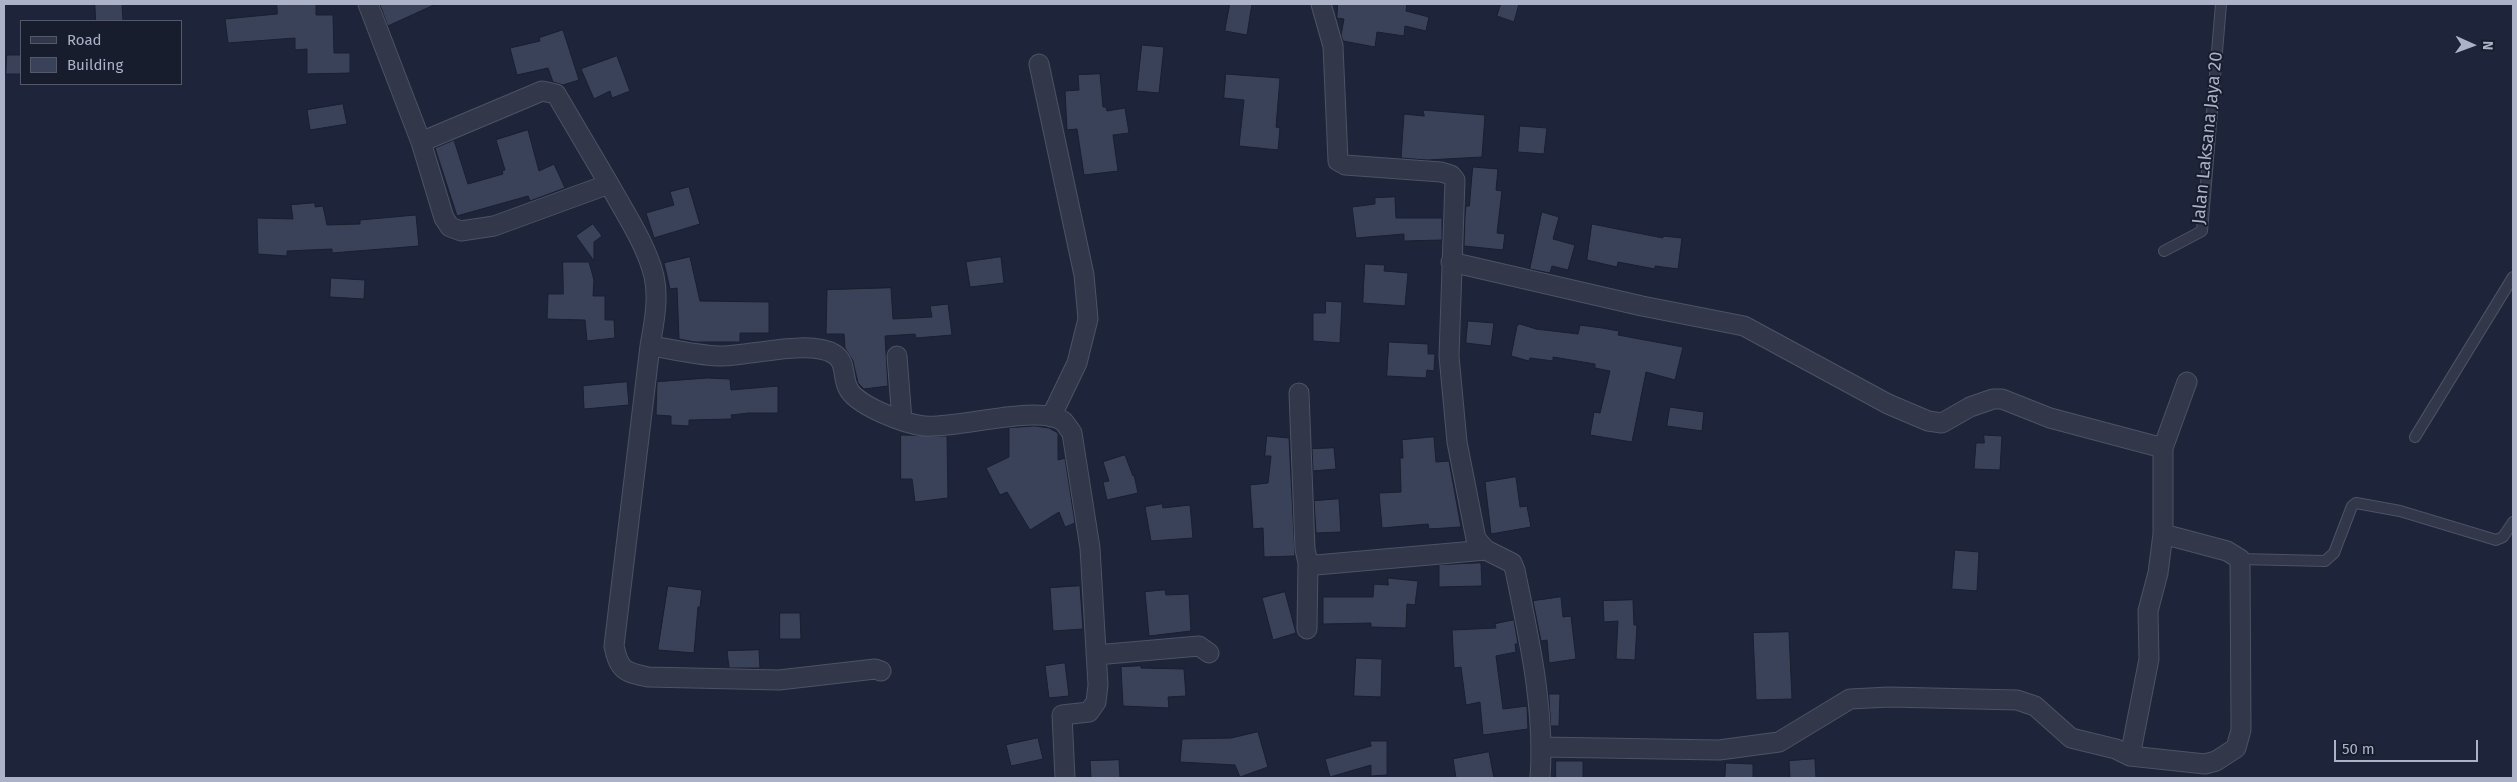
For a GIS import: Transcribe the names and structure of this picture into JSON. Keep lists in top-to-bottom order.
{
  "streets": {
    "lane": ["Jalan Laksana Jaya 20"]
  },
  "legend": ["Road", "Building"],
  "scale_bar": "50 m",
  "north": "right"
}
